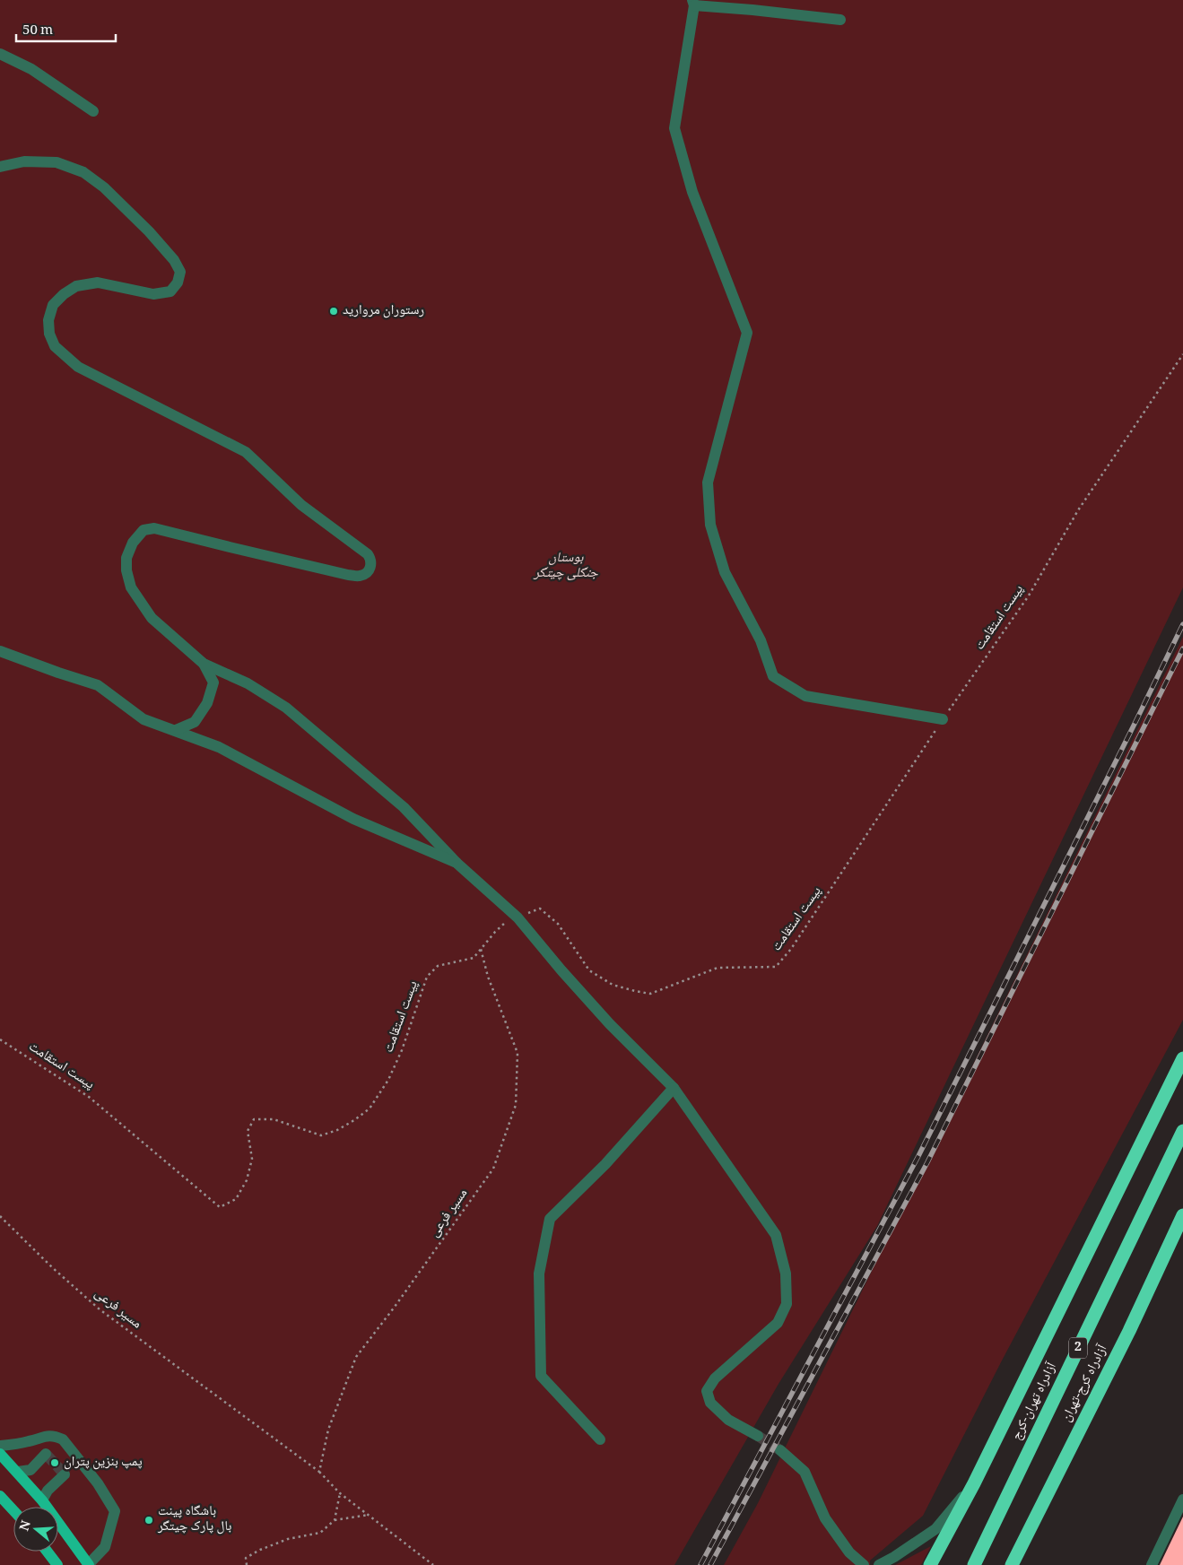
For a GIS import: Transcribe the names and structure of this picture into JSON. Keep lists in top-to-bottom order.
{
  "streets": {
    "highway": ["2", "آزادراه کرج-تهران", "آزادراه تهران-کرج"],
    "path": ["پیست استقامت", "مسیر فرعی"]
  },
  "crossings": [
    ["پیست استقامت", "مسیر فرعی"]
  ],
  "parks": ["بوستان جنگلی چیتگر"],
  "places": ["رستوران مروارید", "پمپ بنزین پتران", "باشگاه پینت بال پارک چیتگر"],
  "scale_bar": "50 m",
  "north": "left"
}
